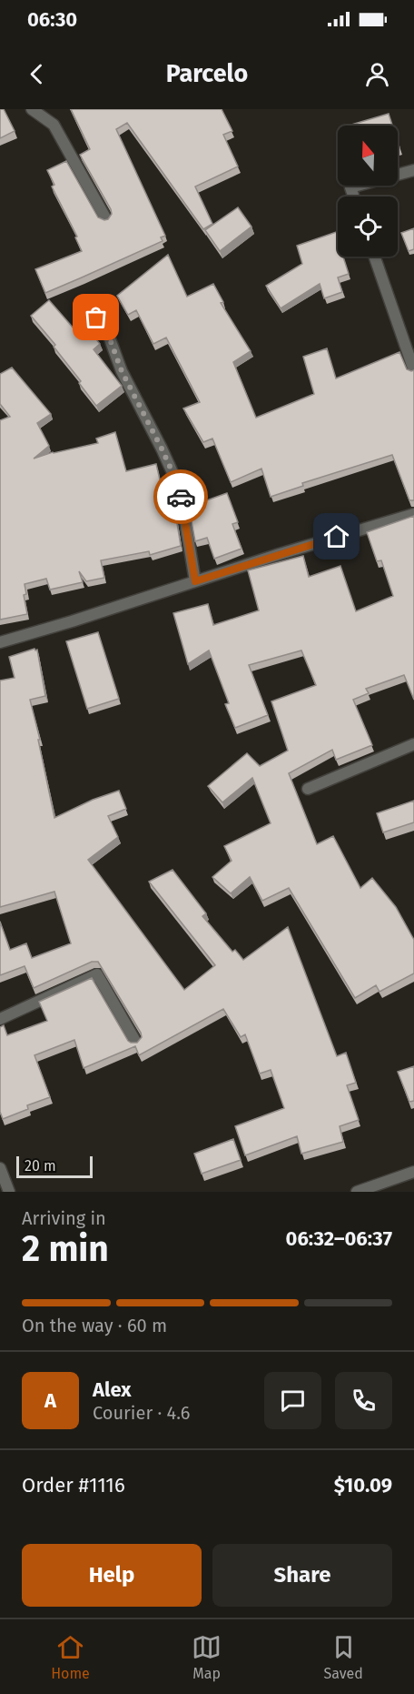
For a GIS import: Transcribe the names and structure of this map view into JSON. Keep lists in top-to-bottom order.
{
  "scale_bar": "20 m",
  "north": "top",
  "page": {
    "status": "06:30",
    "header": "Parcelo",
    "scale": "20 m",
    "heading": ["2 min", "Arriving in", "06:32–06:37"],
    "panel": [
      "Alex",
      "Courier · 4.6",
      "Order #1116",
      "$10.09"
    ],
    "bar": "On the way · 60 m",
    "round": "A",
    "buttons": ["Help", "Share"],
    "tabs": ["Home", "Map", "Saved"]
  }
}
